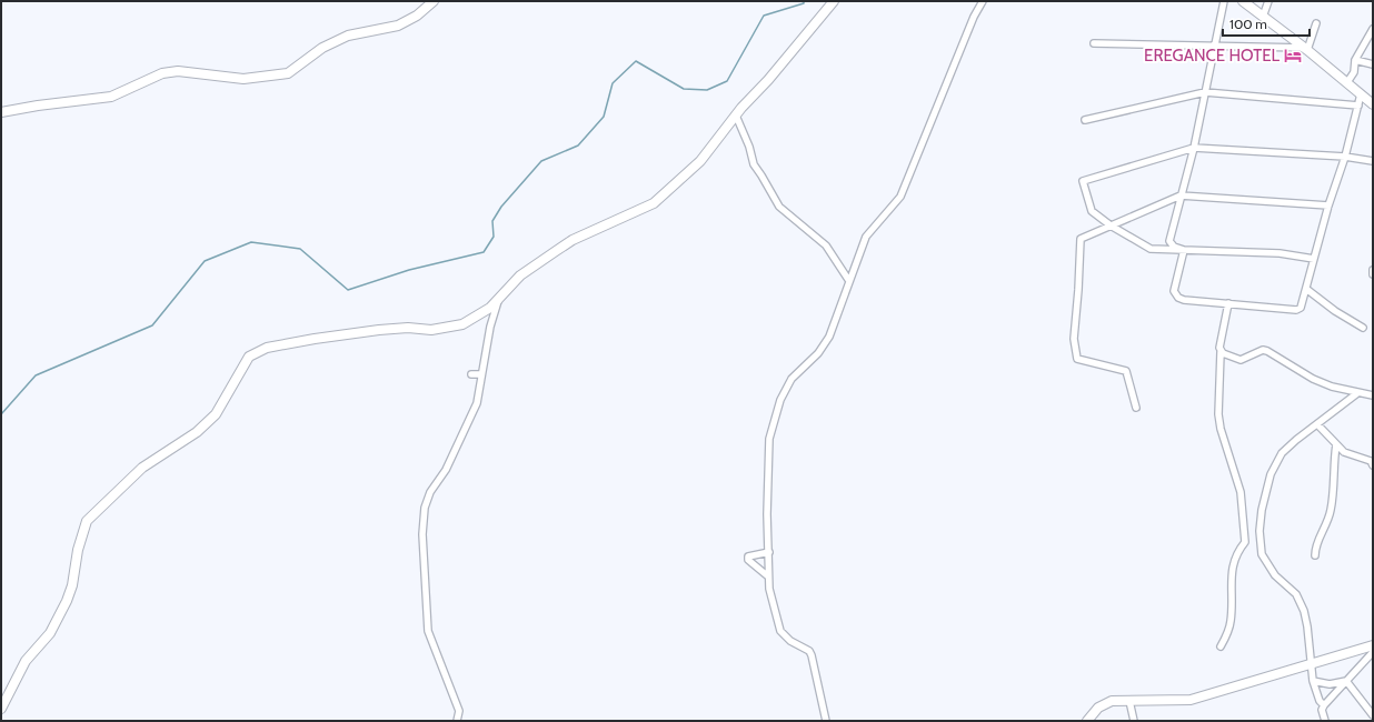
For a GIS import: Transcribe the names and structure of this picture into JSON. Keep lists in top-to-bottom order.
{
  "places": {
    "hotel": ["EREGANCE HOTEL"]
  },
  "scale_bar": "100 m"
}
